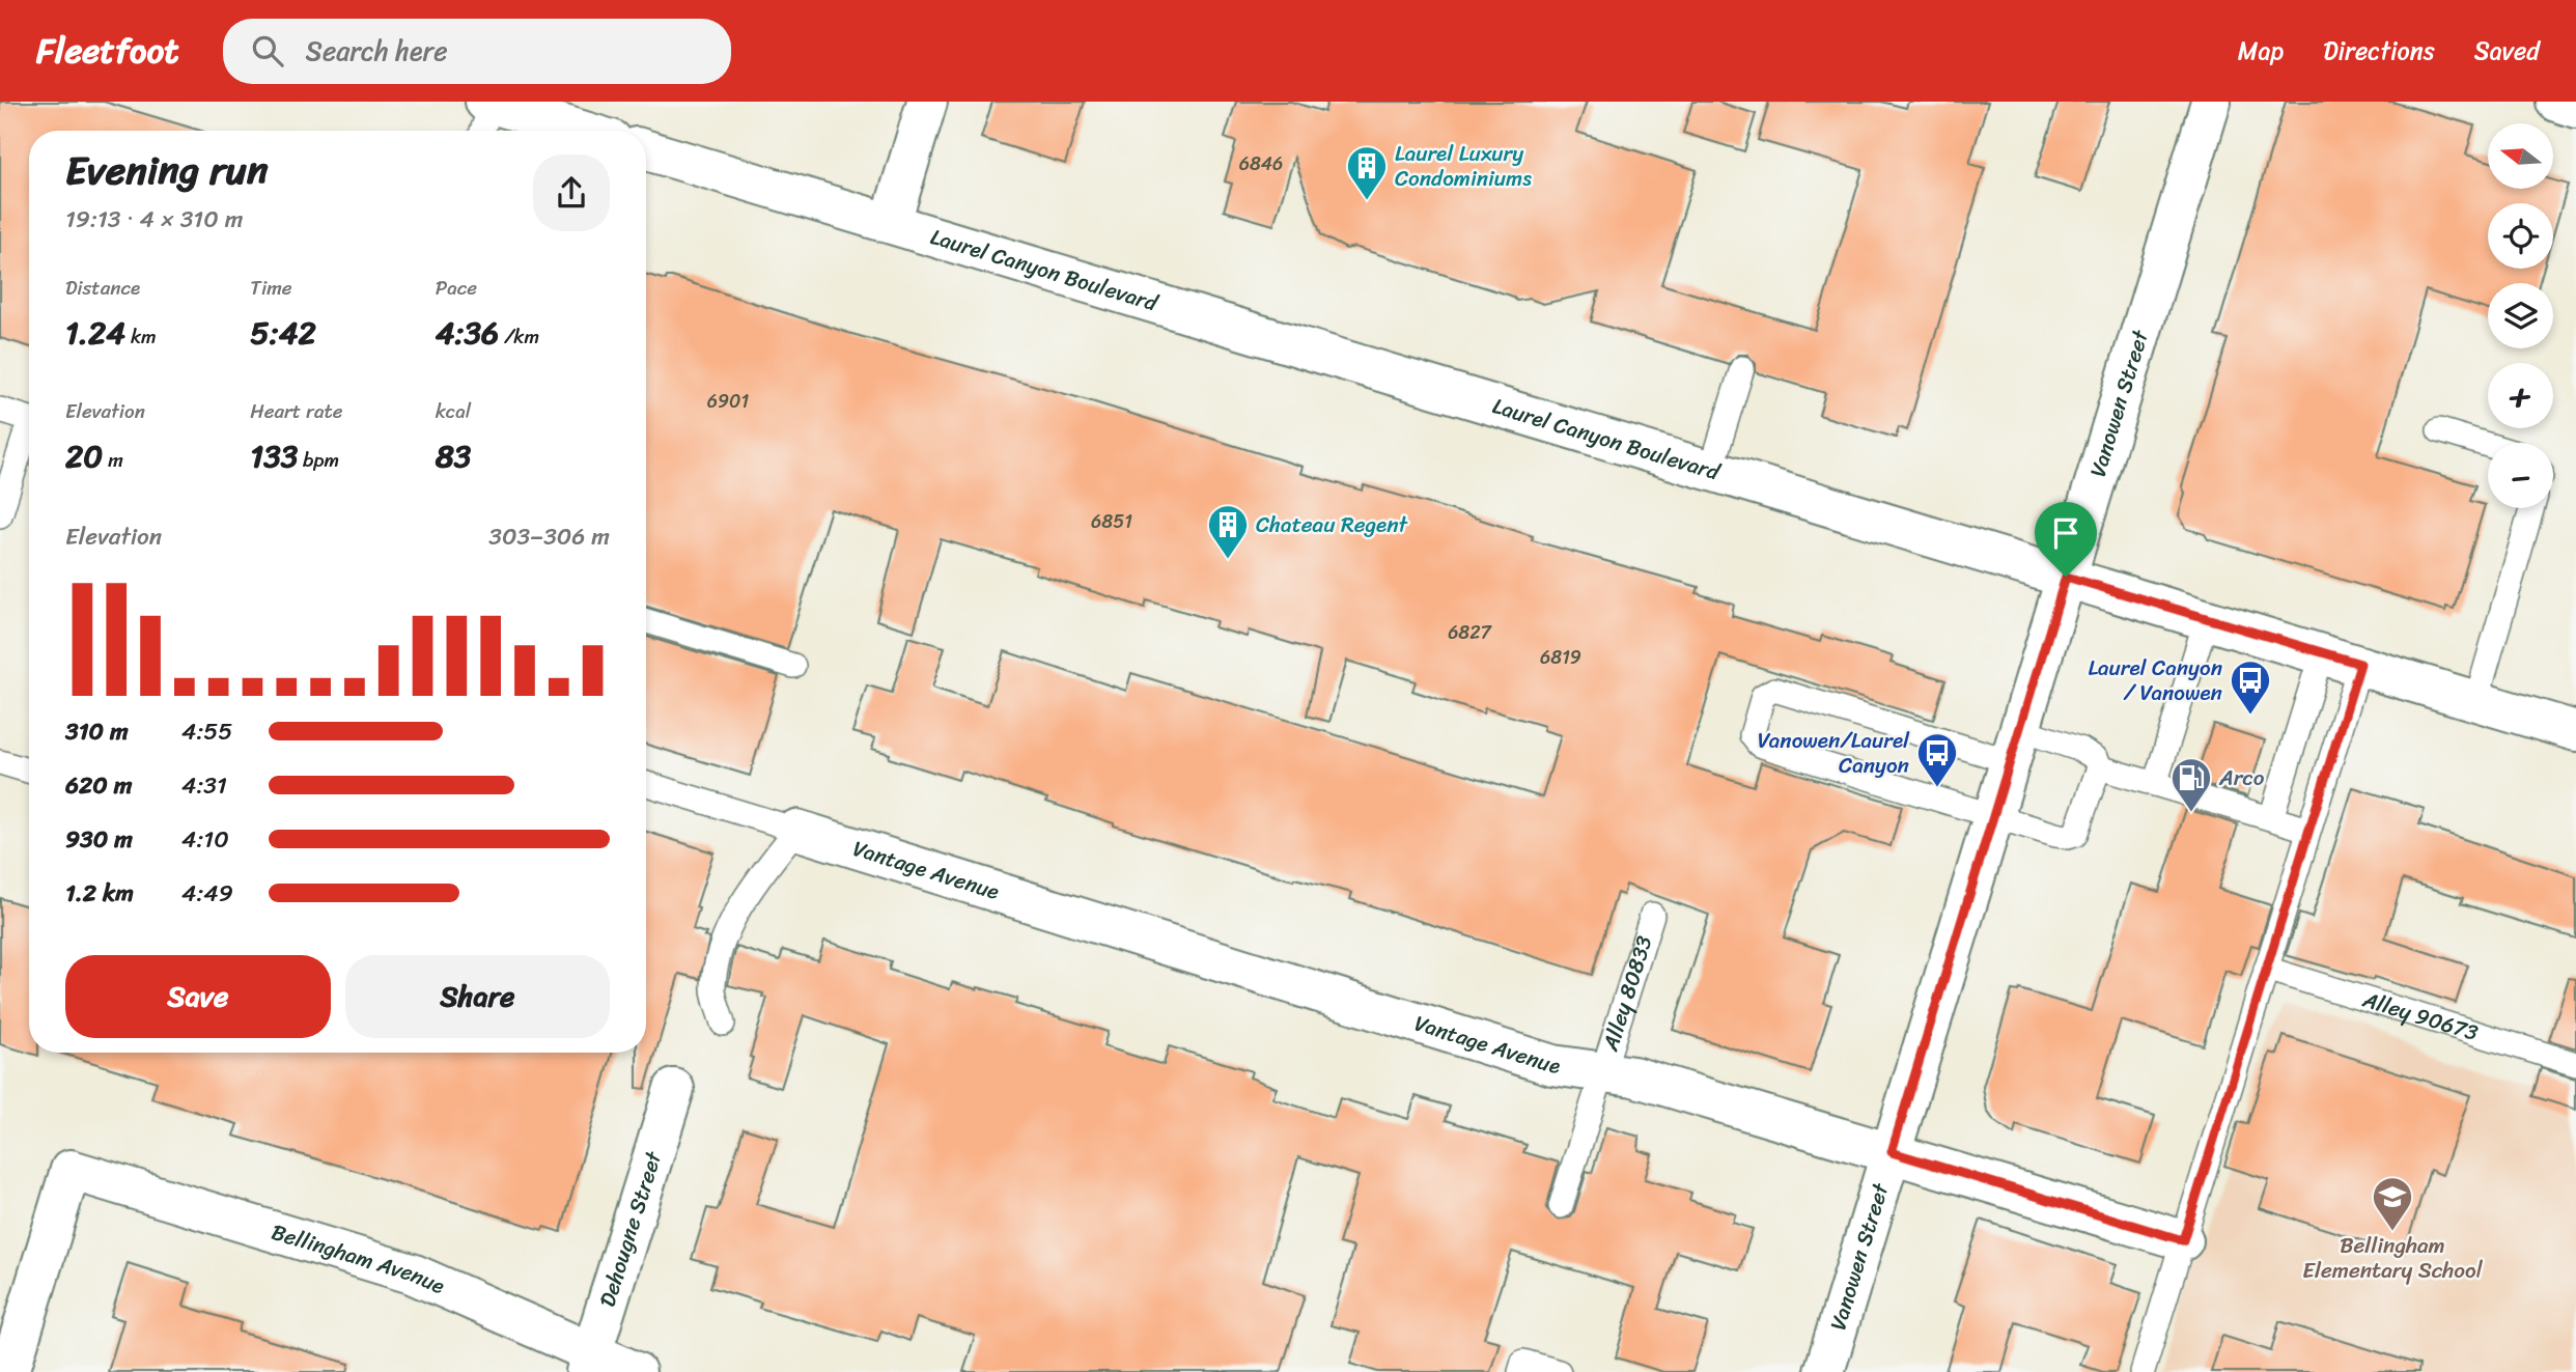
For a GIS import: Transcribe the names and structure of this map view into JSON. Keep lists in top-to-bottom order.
{
  "streets": {
    "main road": [
      "Laurel Canyon Boulevard",
      "Vanowen Street",
      "Vantage Avenue",
      "Dehougne Street",
      "Bellingham Avenue"
    ],
    "lane": ["Alley 80833", "Alley 90673"]
  },
  "crossings": [
    ["Laurel Canyon Boulevard", "Vanowen Street"],
    ["Vanowen Street", "Vantage Avenue"],
    ["Vantage Avenue", "Alley 80833"],
    ["Dehougne Street", "Bellingham Avenue"]
  ],
  "places": {
    "building": ["Laurel Luxury Condominiums", "Chateau Regent"],
    "bus stop": ["Laurel Canyon / Vanowen", "Vanowen/Laurel Canyon"],
    "fuel station": ["Arco"],
    "school or university": ["Bellingham Elementary School"]
  },
  "house_numbers": [
    "6846",
    "6901",
    "6851",
    "6827",
    "6819"
  ],
  "north": "left",
  "page": {
    "header": "Fleetfoot",
    "search": "Search here",
    "nav": ["Map", "Directions", "Saved"],
    "map_buttons": ["+", "−"],
    "heading": ["Evening run", "19:13 · 4 × 310 m"],
    "stats": [
      ["Distance", "1.24 km"],
      ["Time", "5:42"],
      ["Pace", "4:36 /km"],
      ["Elevation", "20 m"],
      ["Heart rate", "133 bpm"],
      ["kcal", "83"]
    ],
    "chart": ["Elevation", "303–306 m"],
    "list": [
      {
        "name": "310 m",
        "note": "4:55"
      },
      {
        "name": "620 m",
        "note": "4:31"
      },
      {
        "name": "930 m",
        "note": "4:10"
      },
      {
        "name": "1.2 km",
        "note": "4:49"
      }
    ],
    "buttons": ["Save", "Share"]
  }
}
